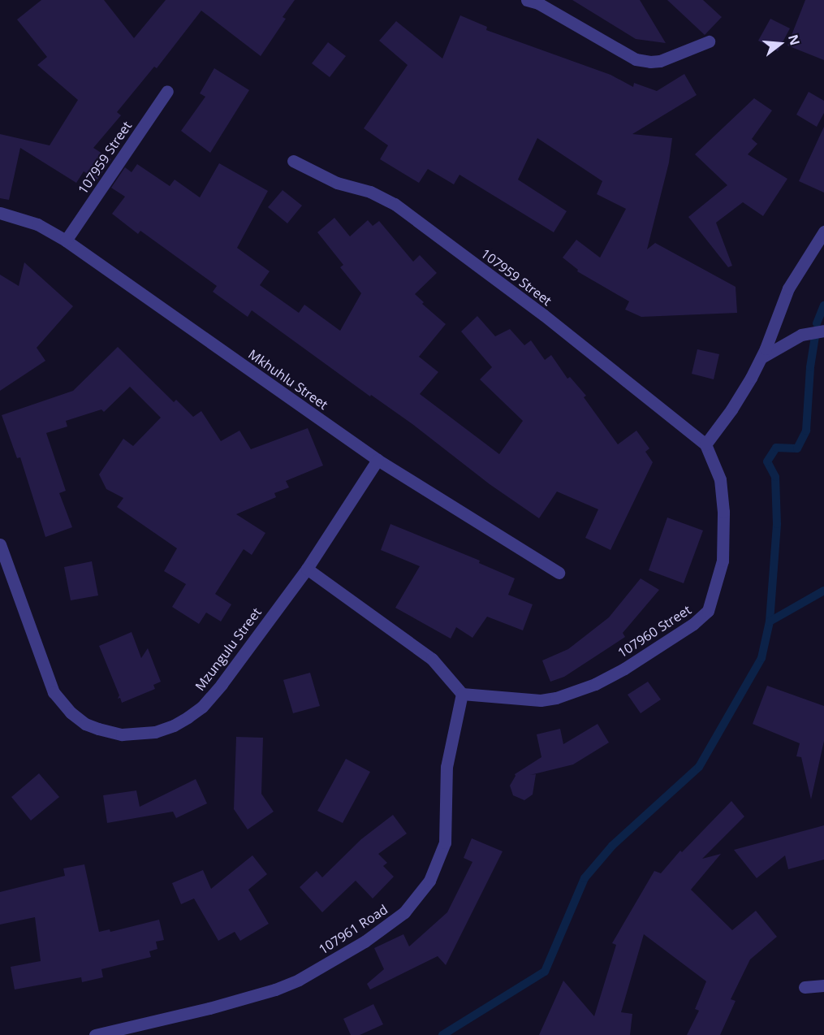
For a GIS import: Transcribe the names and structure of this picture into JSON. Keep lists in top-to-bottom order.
{
  "streets": {
    "street": [
      "107959 Street",
      "Mkhuhlu Street",
      "107960 Street",
      "Mzungulu Street",
      "107961 Road"
    ]
  },
  "crossings": [
    ["107959 Street", "Mkhuhlu Street"],
    ["107959 Street", "107960 Street"],
    ["Mkhuhlu Street", "Mzungulu Street"],
    ["107960 Street", "107961 Road"]
  ],
  "north": "right"
}
